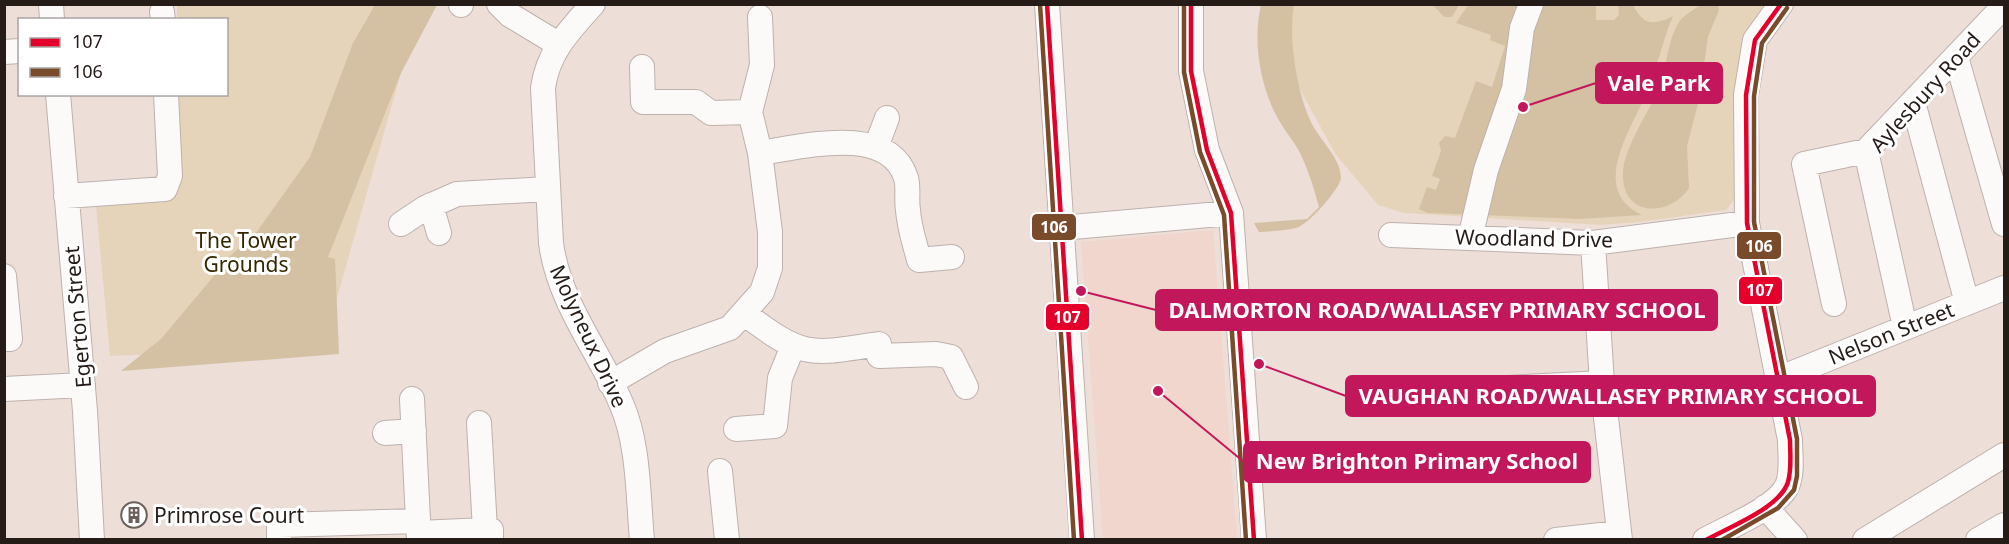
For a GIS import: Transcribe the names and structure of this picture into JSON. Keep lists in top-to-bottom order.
{
  "streets": {
    "street": [
      "Aylesbury Road",
      "Woodland Drive",
      "Egerton Street",
      "Nelson Street",
      "Molyneux Drive"
    ]
  },
  "crossings": [
    ["Aylesbury Road", "Nelson Street"]
  ],
  "parks": ["The Tower Grounds"],
  "places": {
    "other": [
      "Vale Park",
      "DALMORTON ROAD/WALLASEY PRIMARY SCHOOL",
      "VAUGHAN ROAD/WALLASEY PRIMARY SCHOOL",
      "New Brighton Primary School"
    ],
    "building": ["Primrose Court"]
  },
  "lines": ["transit line 107", "transit line 106"],
  "legend": ["107", "106"]
}
